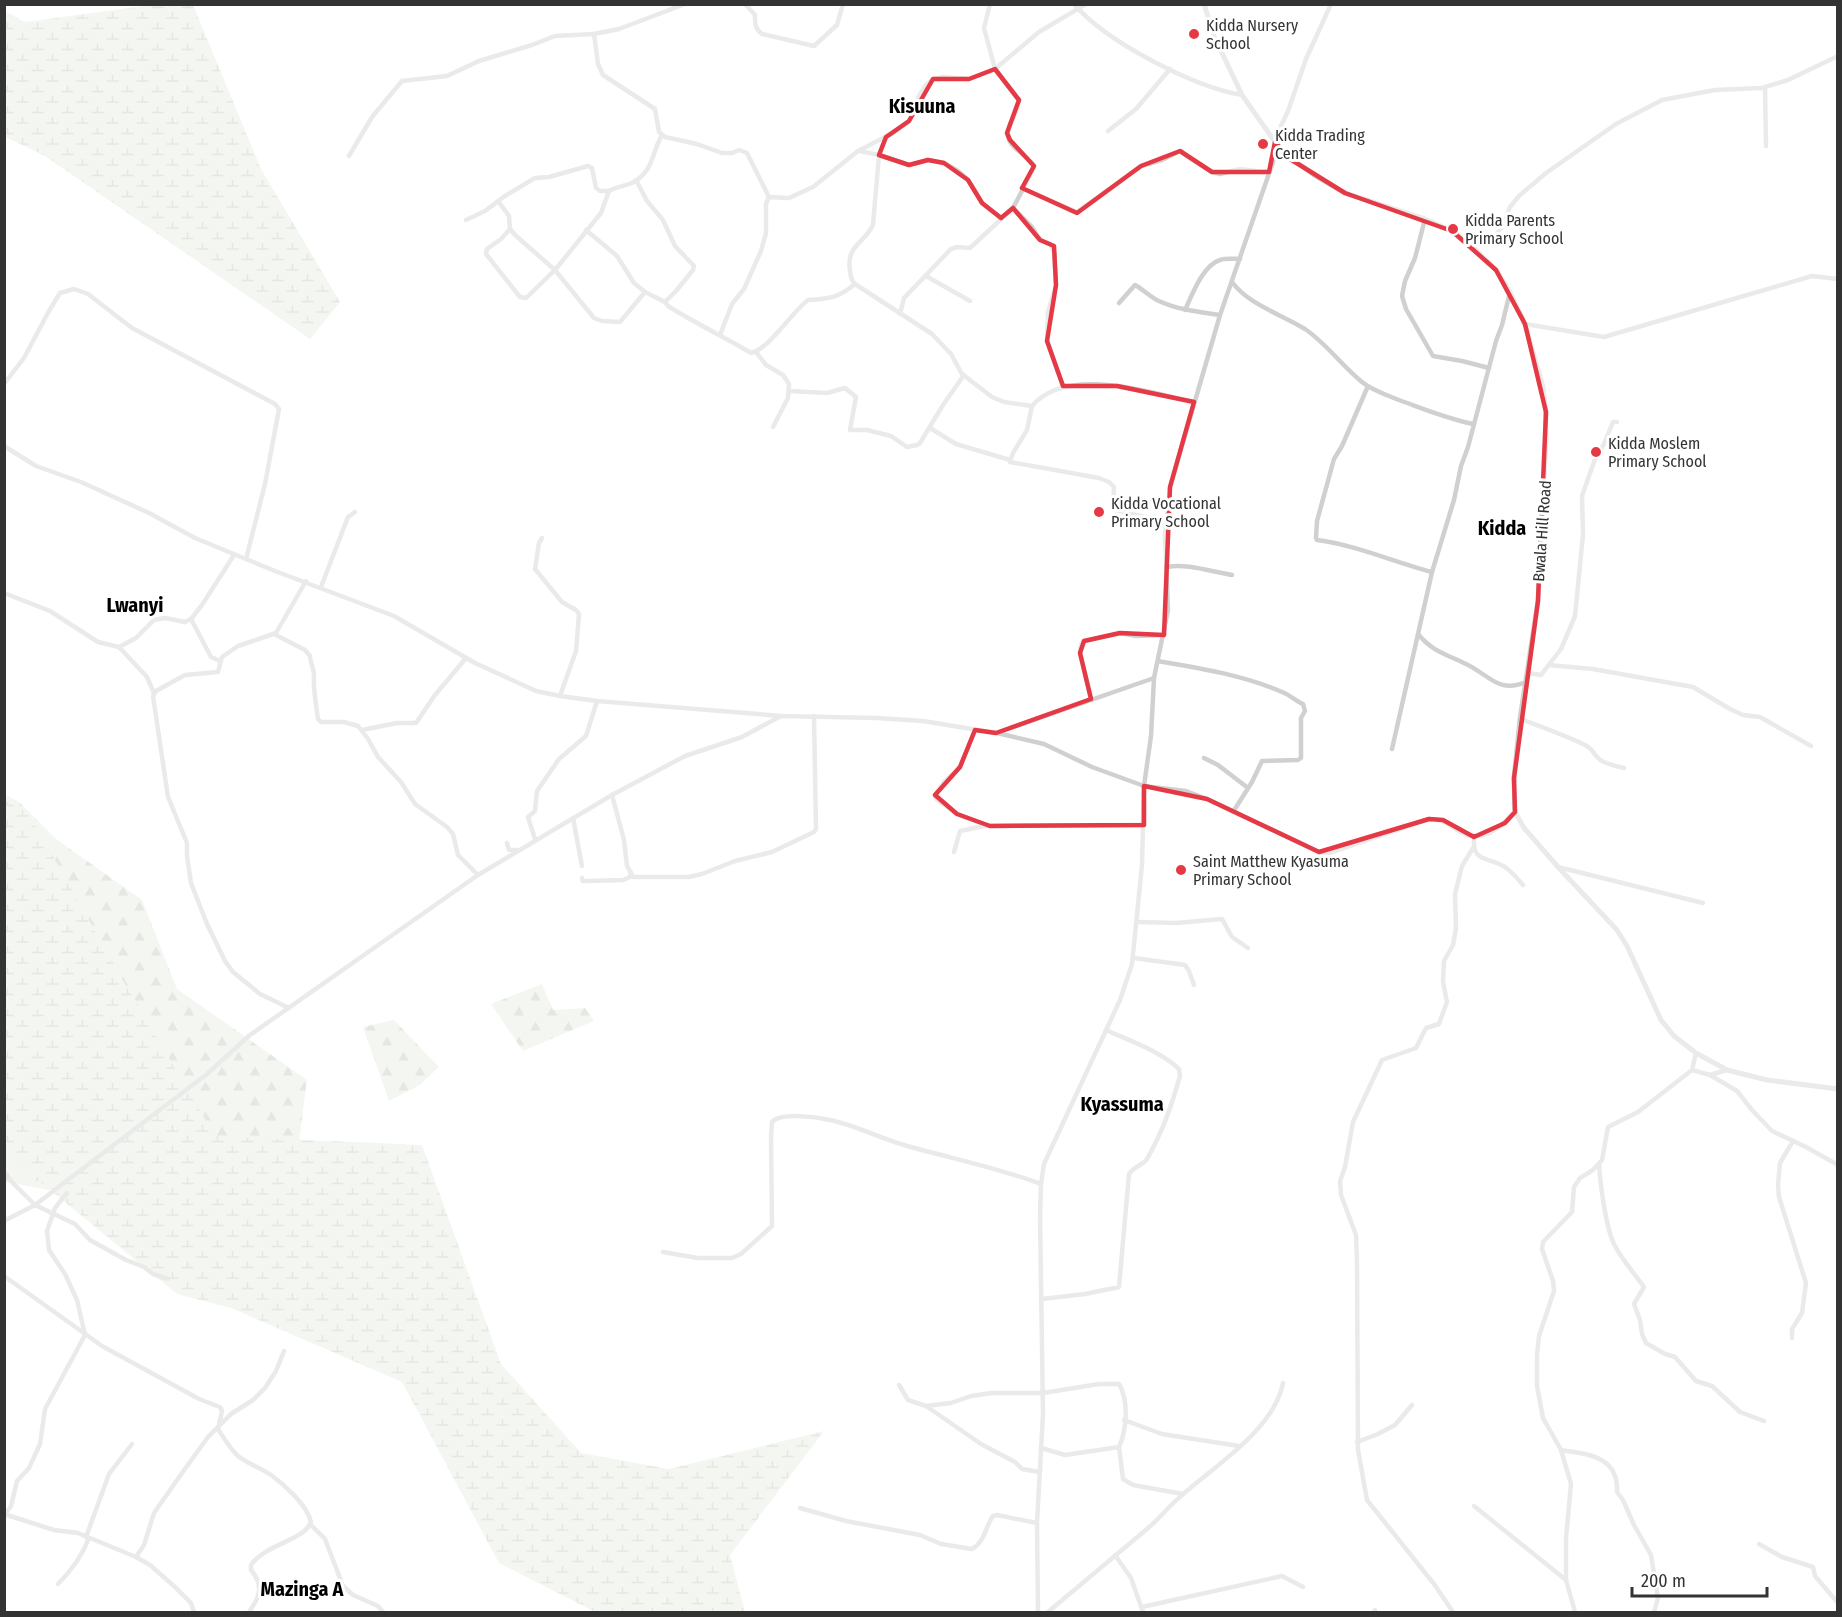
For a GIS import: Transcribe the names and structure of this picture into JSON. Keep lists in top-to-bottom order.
{
  "streets": {
    "street": ["Bwala Hill Road"]
  },
  "districts": [
    "Kisuuna",
    "Kidda",
    "Lwanyi",
    "Kyassuma",
    "Mazinga A"
  ],
  "places": [
    "Kidda Nursery School",
    "Kidda Trading Center",
    "Kidda Parents Primary School",
    "Kidda Moslem Primary School",
    "Kidda Vocational Primary School",
    "Saint Matthew Kyasuma Primary School"
  ],
  "scale_bar": "200 m"
}
